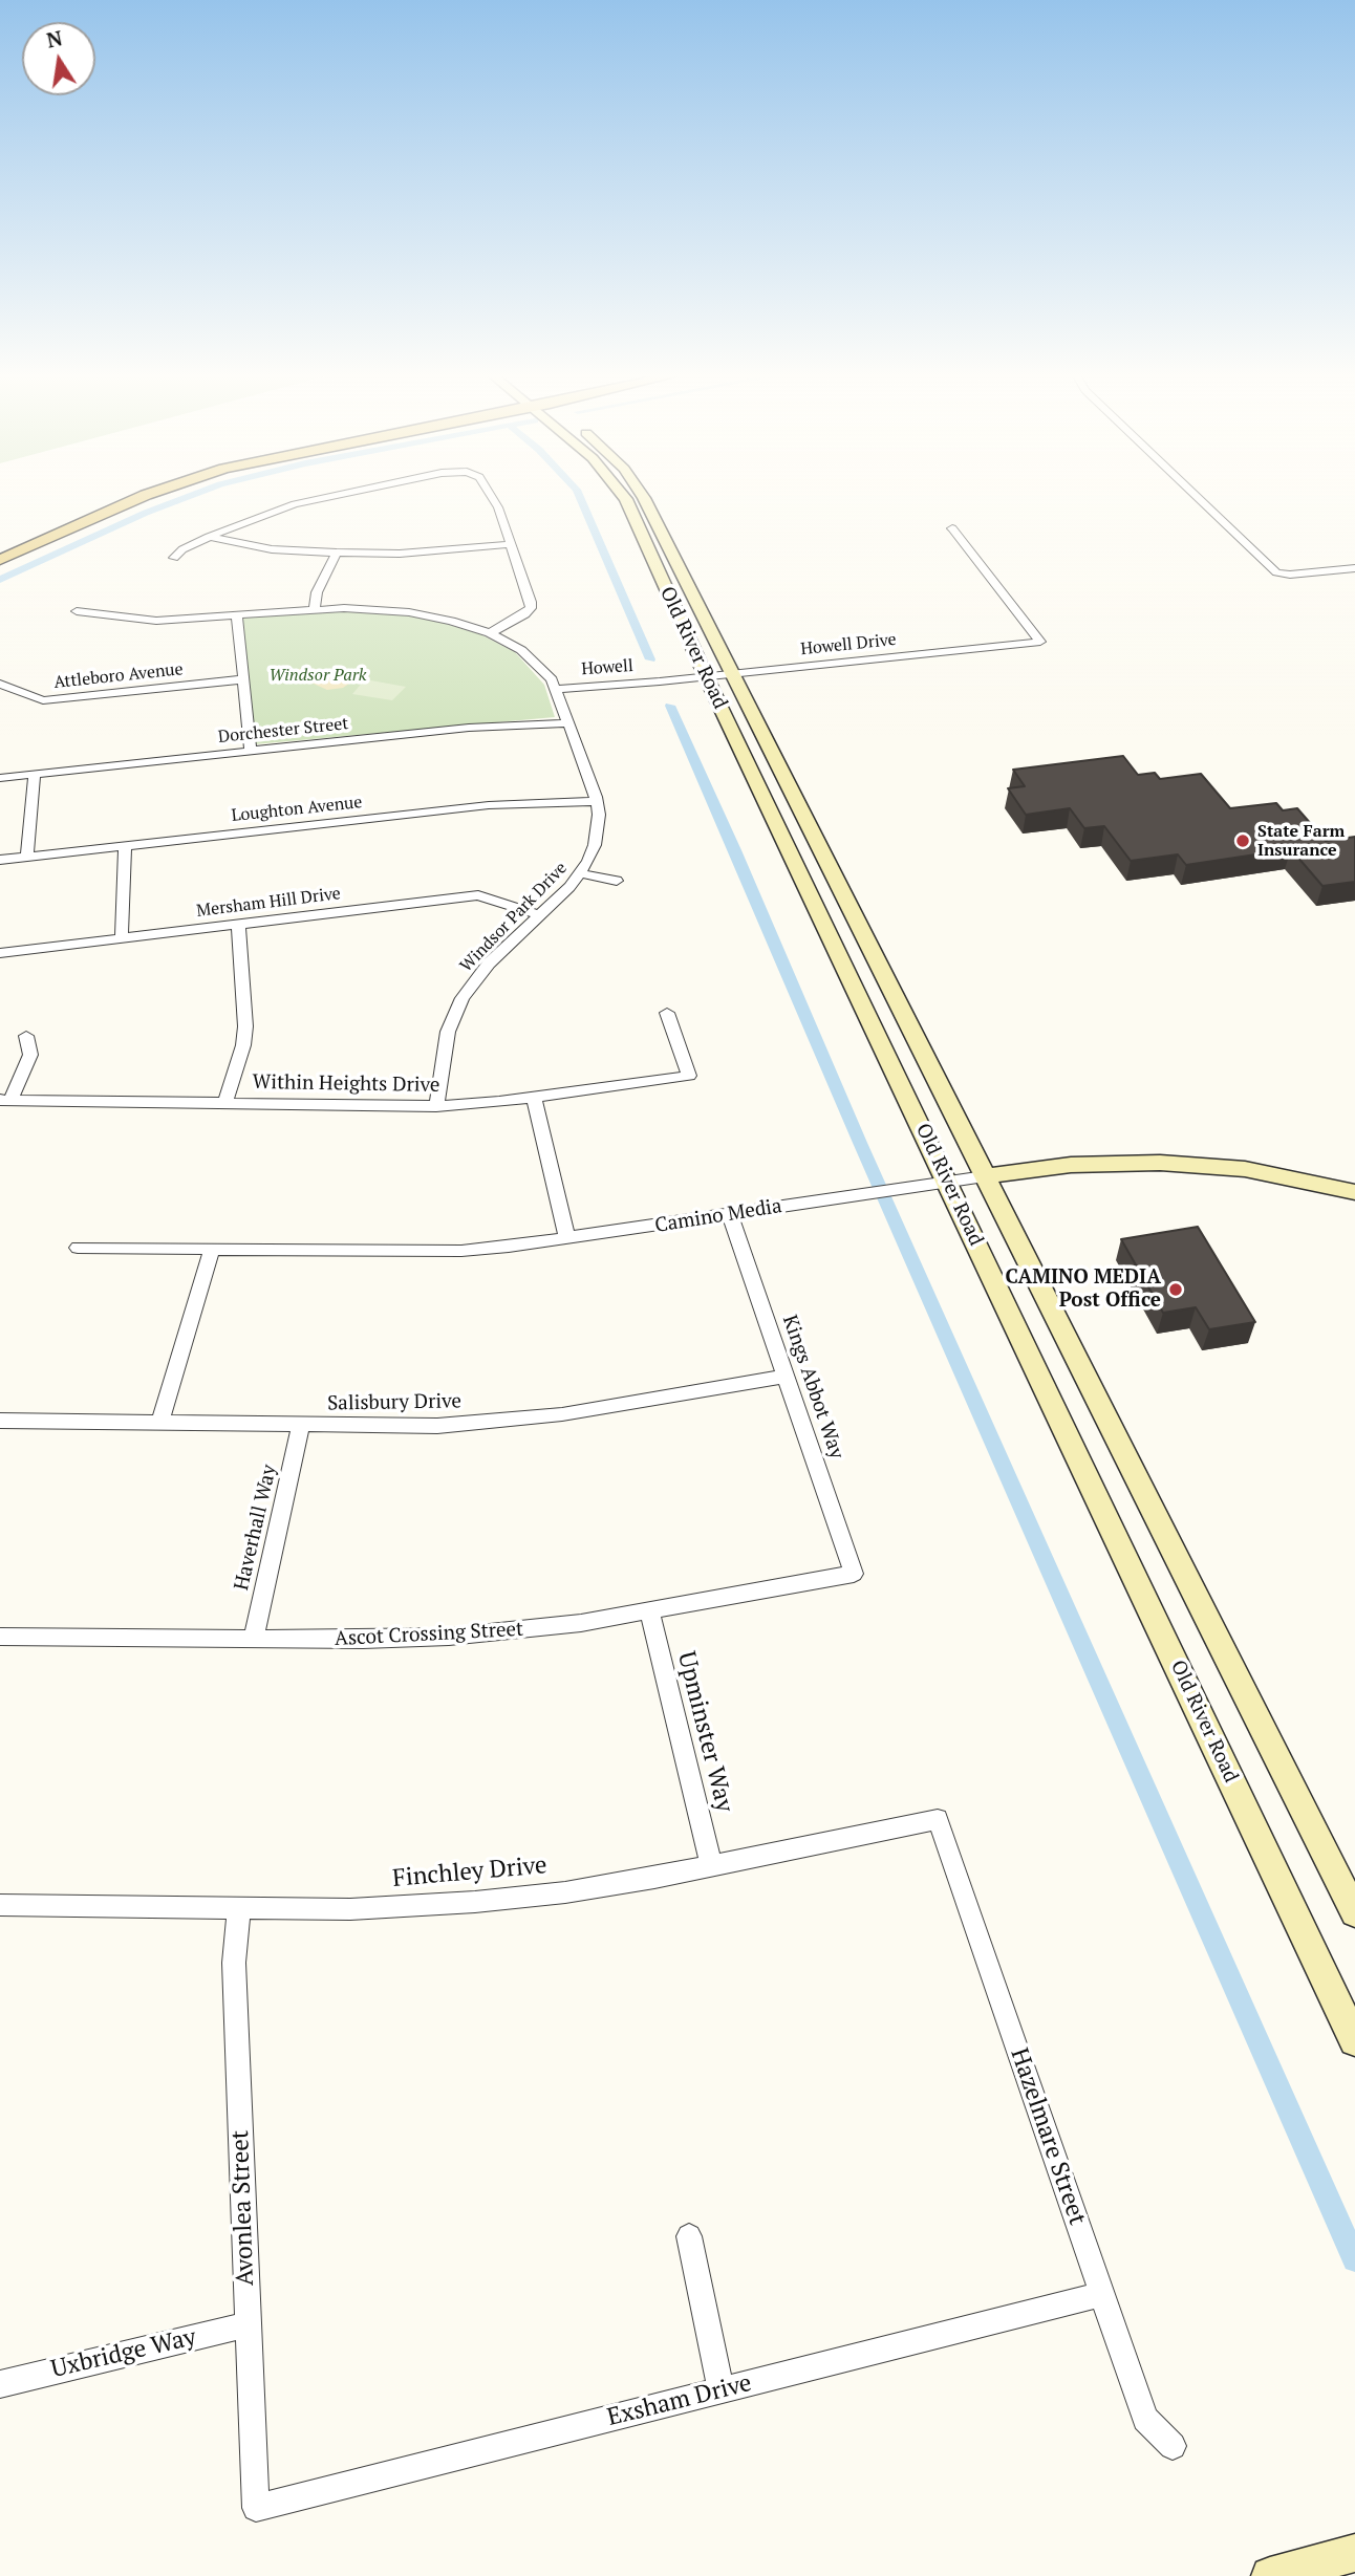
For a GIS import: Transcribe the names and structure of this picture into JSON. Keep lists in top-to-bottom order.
{
  "streets": {
    "main road": ["Old River Road", "Camino Media"],
    "street": [
      "Howell Drive",
      "Howell",
      "Attleboro Avenue",
      "Dorchester Street",
      "Loughton Avenue",
      "Mersham Hill Drive",
      "Windsor Park Drive",
      "Within Heights Drive",
      "Kings Abbot Way",
      "Salisbury Drive",
      "Haverhall Way",
      "Ascot Crossing Street",
      "Upminster Way",
      "Finchley Drive",
      "Hazelmare Street",
      "Avonlea Street",
      "Uxbridge Way",
      "Exsham Drive"
    ]
  },
  "crossings": [
    ["Howell Drive", "Old River Road"],
    ["Howell Drive", "Howell"],
    ["Old River Road", "Camino Media"],
    ["Howell", "Windsor Park Drive"],
    ["Dorchester Street", "Windsor Park Drive"],
    ["Loughton Avenue", "Windsor Park Drive"],
    ["Mersham Hill Drive", "Windsor Park Drive"],
    ["Windsor Park Drive", "Within Heights Drive"],
    ["Camino Media", "Kings Abbot Way"],
    ["Kings Abbot Way", "Salisbury Drive"],
    ["Kings Abbot Way", "Ascot Crossing Street"],
    ["Salisbury Drive", "Haverhall Way"],
    ["Haverhall Way", "Ascot Crossing Street"],
    ["Ascot Crossing Street", "Upminster Way"],
    ["Upminster Way", "Finchley Drive"],
    ["Finchley Drive", "Hazelmare Street"],
    ["Finchley Drive", "Avonlea Street"],
    ["Hazelmare Street", "Exsham Drive"],
    ["Avonlea Street", "Uxbridge Way"],
    ["Avonlea Street", "Exsham Drive"]
  ],
  "parks": ["Windsor Park"],
  "places": ["State Farm Insurance", "CAMINO MEDIA Post Office"],
  "north": "top"
}
